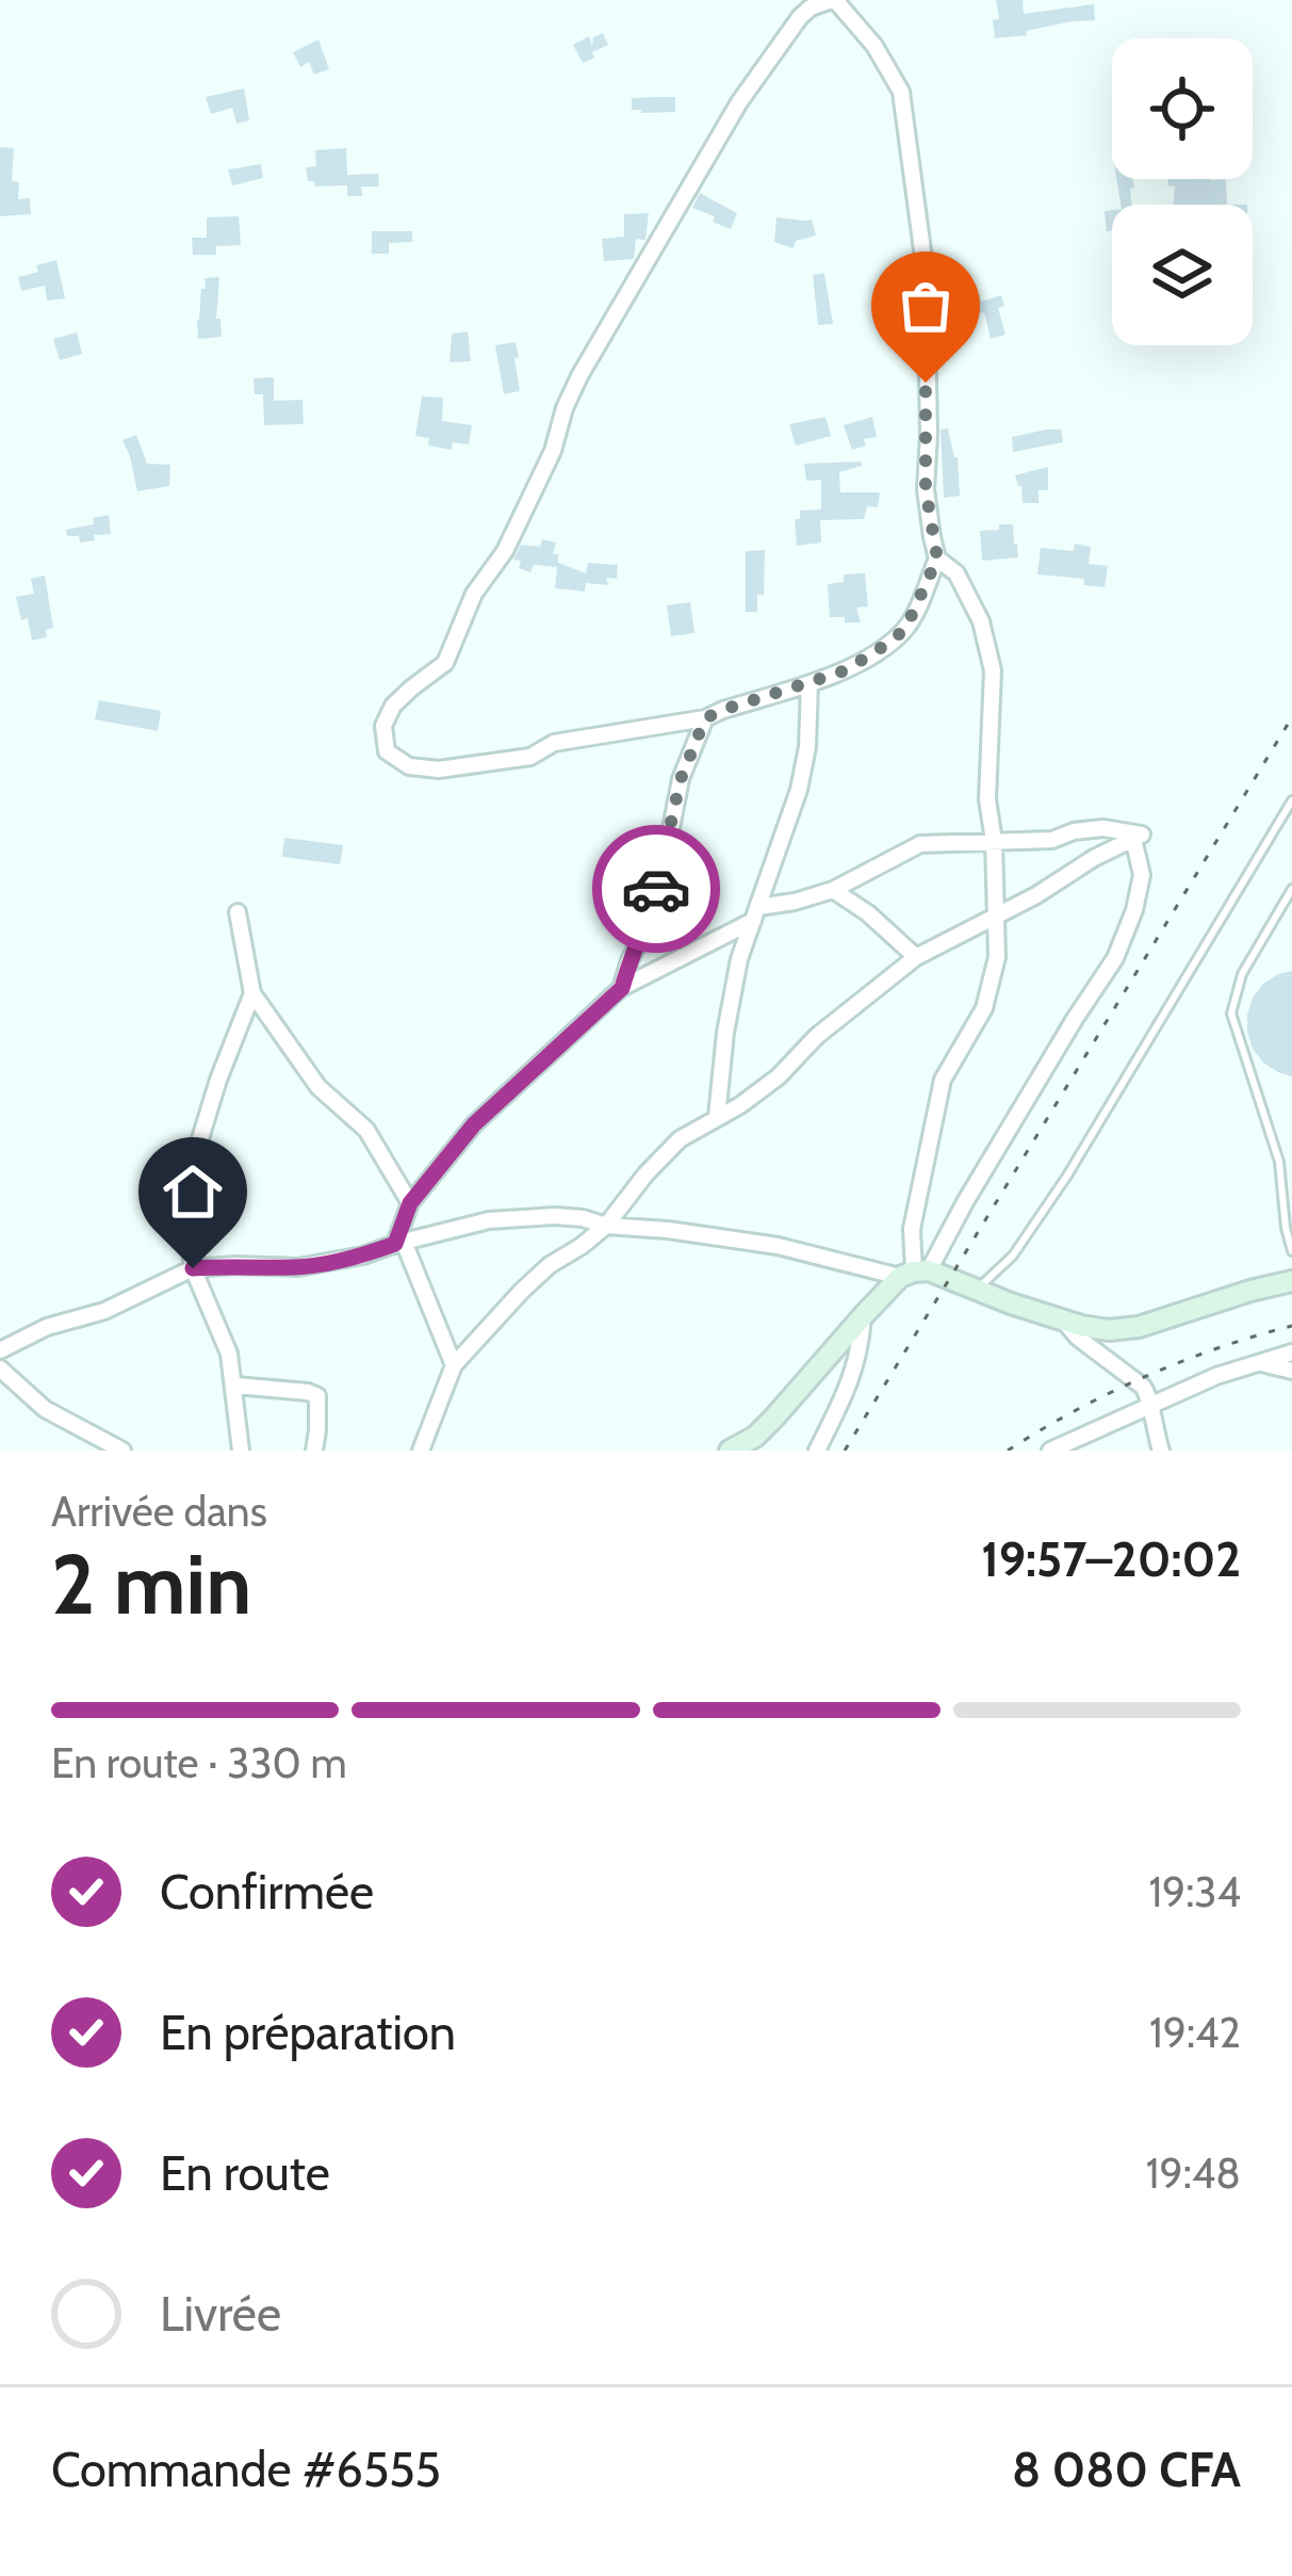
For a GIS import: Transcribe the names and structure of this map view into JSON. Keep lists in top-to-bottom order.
{
  "page": {
    "heading": ["2 min", "Arrivée dans", "19:57–20:02"],
    "panel": ["Commande #6555", "8 080 CFA"],
    "bar": "En route · 330 m",
    "list": [
      ["Confirmée", "19:34"],
      ["En préparation", "19:42"],
      ["En route", "19:48"],
      "Livrée"
    ]
  }
}
